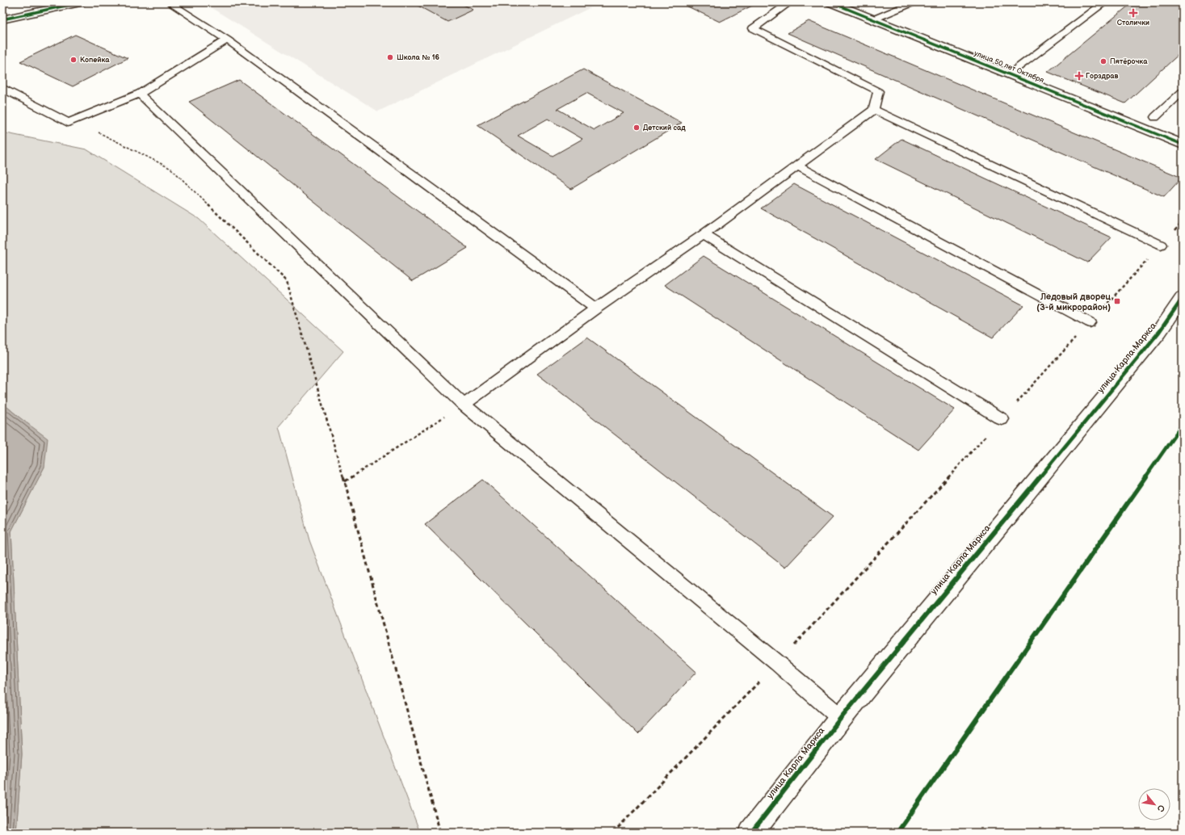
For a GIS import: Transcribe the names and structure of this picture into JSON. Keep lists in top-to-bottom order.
{
  "streets": {
    "street": ["улица 50 лет Октября", "улица Карла Маркса"]
  },
  "places": {
    "health": ["Столички", "Горздрав"],
    "other": [
      "Школа № 16",
      "Копейка",
      "Пятёрочка",
      "Детский сад"
    ],
    "transit": ["Ледовый дворец (3-й микрорайон)"]
  },
  "north": "bottom right"
}
